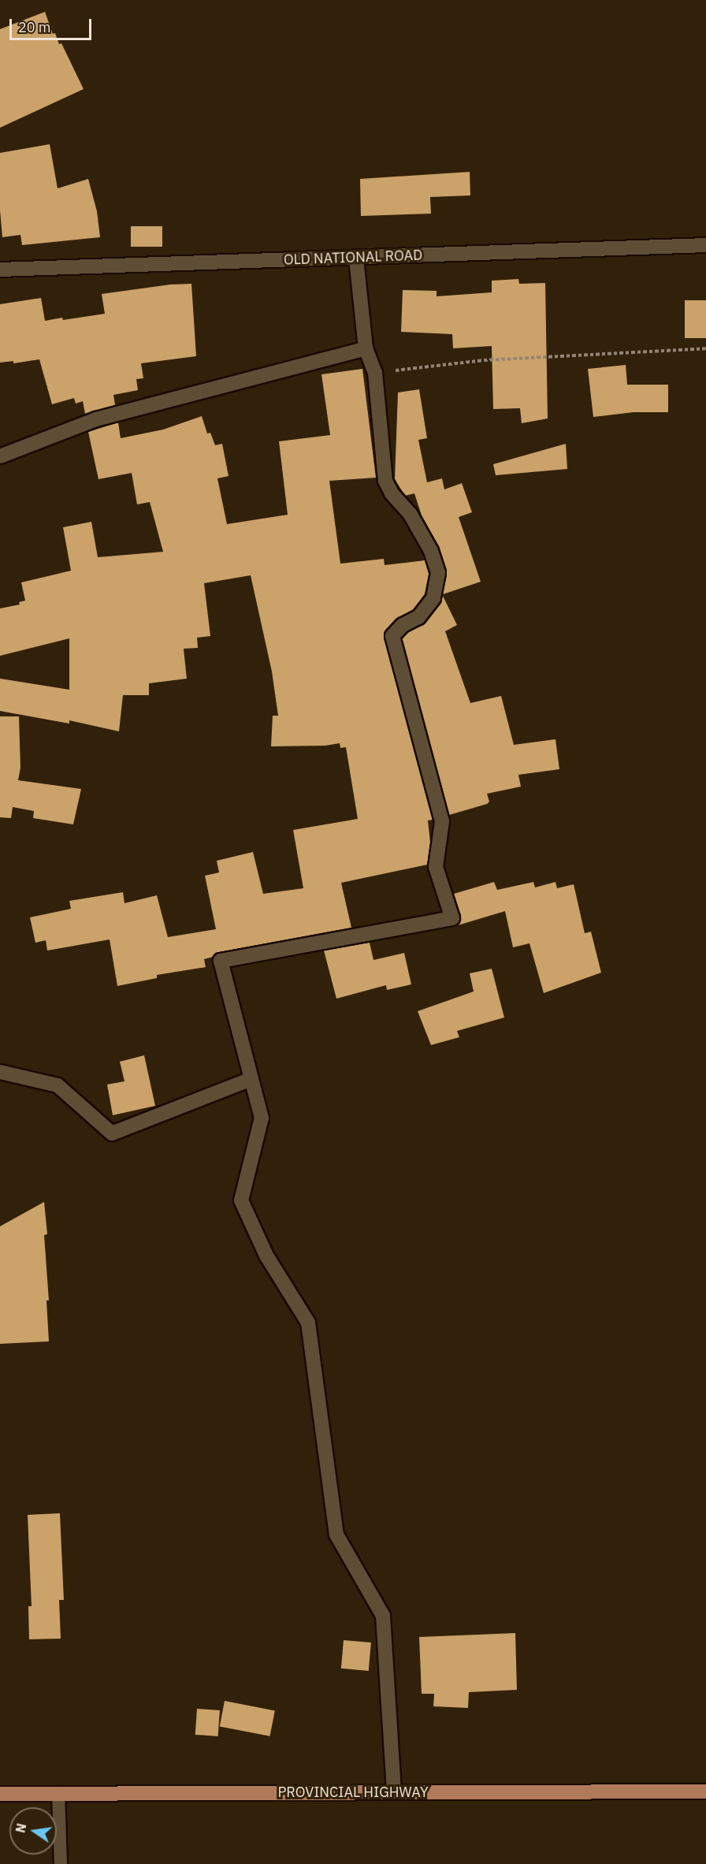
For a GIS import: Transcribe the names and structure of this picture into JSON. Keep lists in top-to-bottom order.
{
  "streets": {
    "main road": ["PROVINCIAL HIGHWAY"],
    "street": ["OLD NATIONAL ROAD"]
  },
  "scale_bar": "20 m",
  "north": "left"
}
